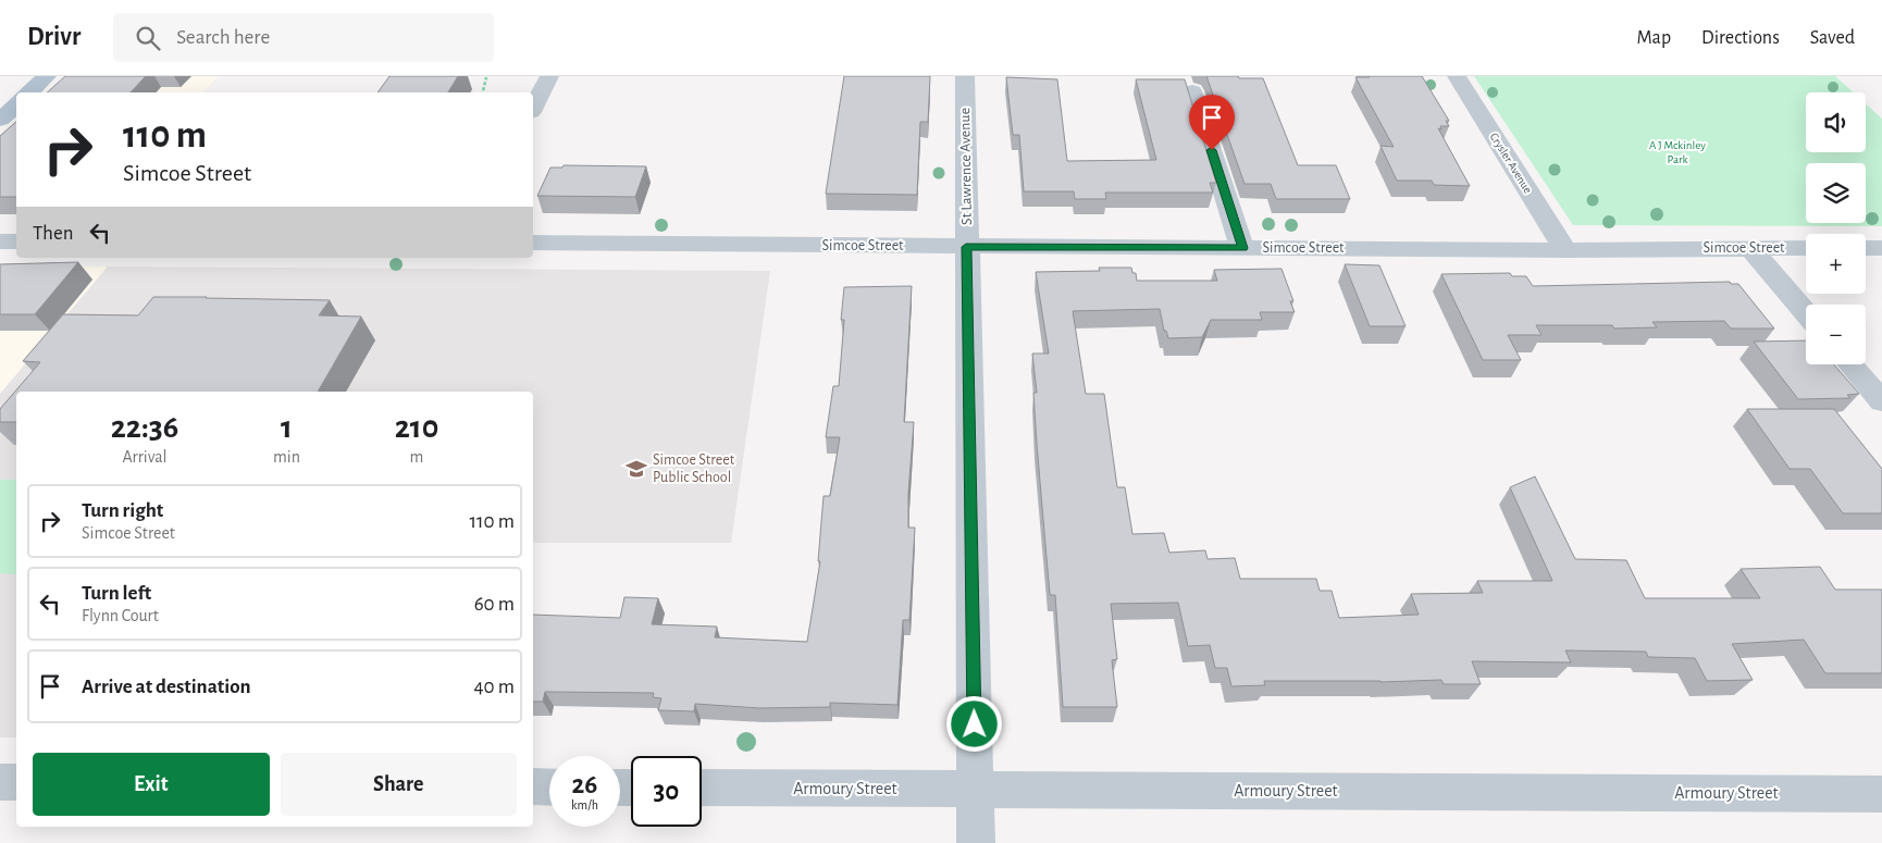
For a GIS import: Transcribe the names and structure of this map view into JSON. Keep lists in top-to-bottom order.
{
  "streets": {
    "street": [
      "Crysler Avenue",
      "St Lawrence Avenue",
      "Simcoe Street",
      "Armoury Street"
    ]
  },
  "crossings": [
    ["Crysler Avenue", "Simcoe Street"],
    ["St Lawrence Avenue", "Simcoe Street"],
    ["St Lawrence Avenue", "Armoury Street"]
  ],
  "parks": ["A J Mckinley Park"],
  "places": {
    "school or university": ["Simcoe Street Public School"]
  },
  "page": {
    "header": "Drivr",
    "search": "Search here",
    "nav": ["Map", "Directions", "Saved"],
    "map_buttons": ["+", "−"],
    "turn": ["110 m", "Simcoe Street"],
    "then": "Then",
    "eta": [
      "22:36",
      "Arrival",
      "1",
      "min",
      "210",
      "m"
    ],
    "list": [
      {
        "name": "Turn right",
        "note": "Simcoe Street",
        "value": "110 m"
      },
      {
        "name": "Turn left",
        "note": "Flynn Court",
        "value": "60 m"
      },
      {
        "name": "Arrive at destination",
        "value": "40 m"
      }
    ],
    "buttons": ["Exit", "Share"],
    "speed": "26 km/h",
    "limit": "30"
  }
}
